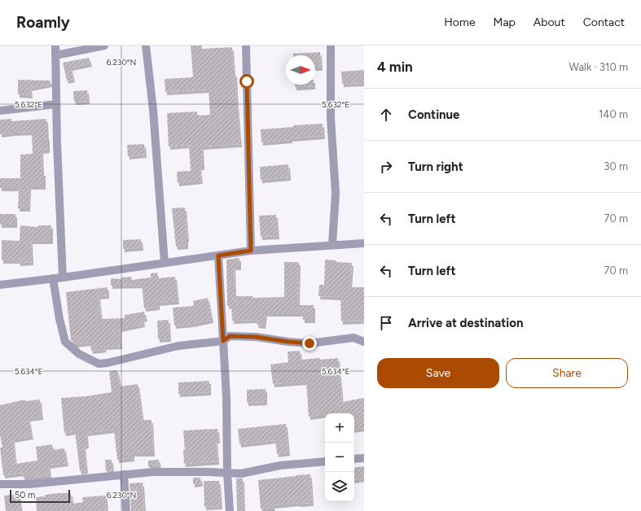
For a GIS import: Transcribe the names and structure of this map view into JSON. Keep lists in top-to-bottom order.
{
  "scale_bar": "50 m",
  "north": "right",
  "page": {
    "header": "Roamly",
    "nav": [
      "Home",
      "Map",
      "About",
      "Contact"
    ],
    "heading": ["4 min", "Walk · 310 m"],
    "list": [
      ["Continue", "140 m"],
      ["Turn right", "30 m"],
      ["Turn left", "70 m"],
      ["Turn left", "70 m"],
      "Arrive at destination"
    ],
    "buttons": ["Save", "Share"],
    "map_buttons": ["+", "−"],
    "scale": "50 m"
  },
  "coordinates": ["6.230°N", "5.632°E", "5.634°E"]
}
